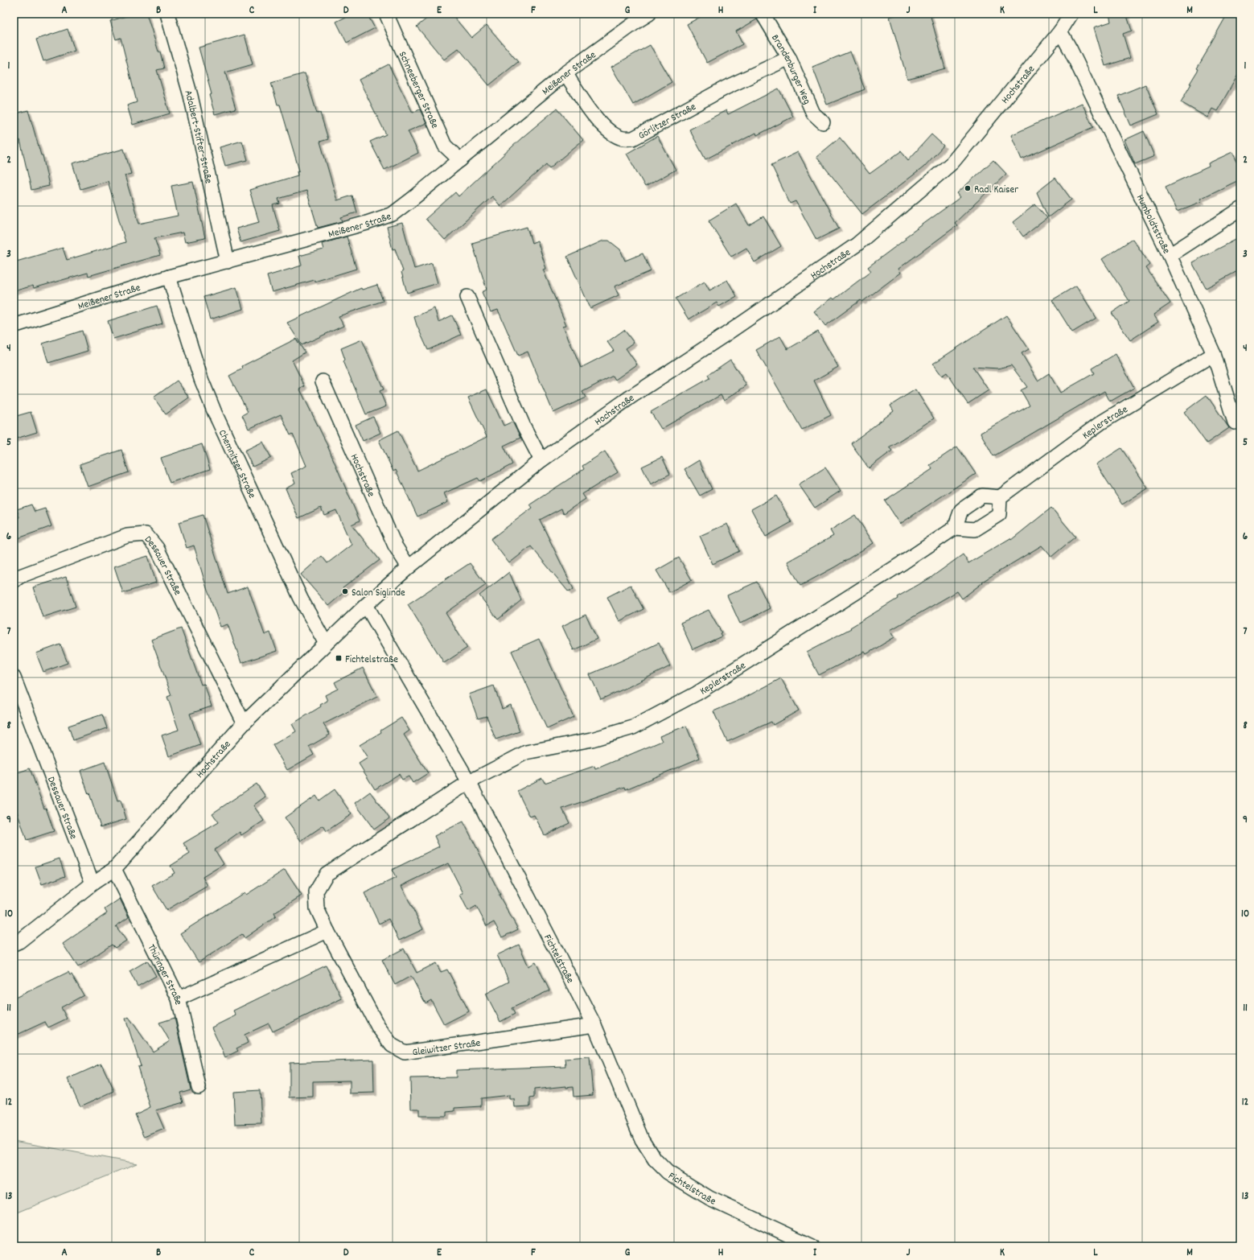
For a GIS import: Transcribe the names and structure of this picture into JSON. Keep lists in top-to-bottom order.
{
  "streets": {
    "street": [
      "Brandenburger Weg",
      "Meißener Straße",
      "Hochstraße",
      "Schneeberger Straße",
      "Görlitzer Straße",
      "Adalbert-Stifter-Straße",
      "Humboldtstraße",
      "Keplerstraße",
      "Chemnitzer Straße",
      "Dessauer Straße",
      "Fichtelstraße",
      "Thüringer Straße",
      "Gleiwitzer Straße"
    ]
  },
  "crossings": [
    ["Brandenburger Weg", "Görlitzer Straße"],
    ["Meißener Straße", "Schneeberger Straße"],
    ["Meißener Straße", "Görlitzer Straße"],
    ["Meißener Straße", "Adalbert-Stifter-Straße"],
    ["Meißener Straße", "Chemnitzer Straße"],
    ["Hochstraße", "Humboldtstraße"],
    ["Hochstraße", "Chemnitzer Straße"],
    ["Hochstraße", "Dessauer Straße"],
    ["Hochstraße", "Fichtelstraße"],
    ["Hochstraße", "Thüringer Straße"],
    ["Humboldtstraße", "Keplerstraße"],
    ["Keplerstraße", "Fichtelstraße"],
    ["Keplerstraße", "Gleiwitzer Straße"],
    ["Fichtelstraße", "Gleiwitzer Straße"]
  ],
  "places": {
    "other": ["Radl Kaiser", "Salon Siglinde"],
    "transit": ["Fichtelstraße"]
  },
  "grid": {
    "columns": [
      "A",
      "B",
      "C",
      "D",
      "E",
      "F",
      "G",
      "H",
      "I",
      "J",
      "K",
      "L",
      "M"
    ],
    "rows": [
      "1",
      "2",
      "3",
      "4",
      "5",
      "6",
      "7",
      "8",
      "9",
      "10",
      "11",
      "12",
      "13"
    ]
  }
}
